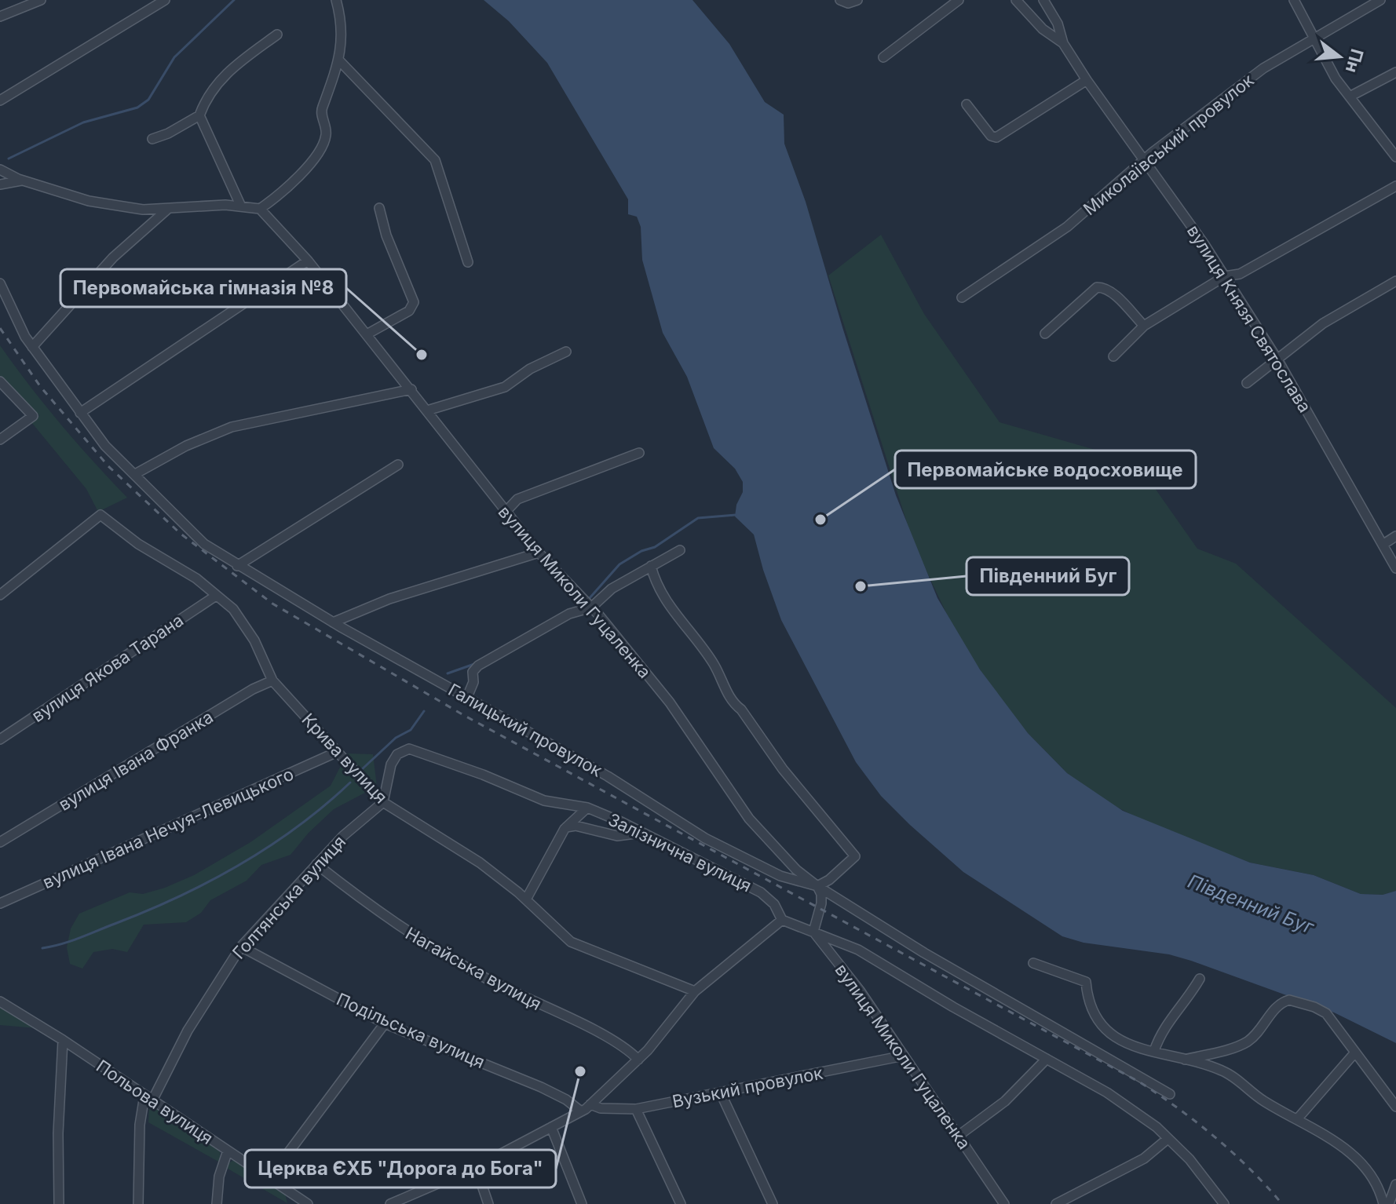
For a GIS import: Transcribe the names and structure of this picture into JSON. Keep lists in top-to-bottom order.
{
  "streets": {
    "street": [
      "Миколаївський провулок",
      "вулиця Князя Святослава",
      "вулиця Миколи Гуцаленка",
      "вулиця Якова Тарана",
      "Галицький провулок",
      "Крива вулиця",
      "вулиця Івана Франка",
      "вулиця Івана Нечуя-Левицького",
      "Залізнична вулиця",
      "Голтянська вулиця",
      "Нагайська вулиця",
      "Подільська вулиця",
      "Вузький провулок",
      "Польова вулиця"
    ]
  },
  "crossings": [
    ["Миколаївський провулок", "вулиця Князя Святослава"],
    ["вулиця Миколи Гуцаленка", "Галицький провулок"],
    ["вулиця Миколи Гуцаленка", "Вузький провулок"],
    ["вулиця Якова Тарана", "Крива вулиця"],
    ["Крива вулиця", "вулиця Івана Франка"],
    ["Крива вулиця", "вулиця Івана Нечуя-Левицького"],
    ["Крива вулиця", "Залізнична вулиця"],
    ["Крива вулиця", "Голтянська вулиця"],
    ["Залізнична вулиця", "Голтянська вулиця"],
    ["Голтянська вулиця", "Нагайська вулиця"],
    ["Голтянська вулиця", "Подільська вулиця"],
    ["Голтянська вулиця", "Польова вулиця"]
  ],
  "water": ["Південний Буг"],
  "places": [
    "Первомайська гімназія №8",
    "Первомайське водосховище",
    "Південний Буг",
    "Церква ЄХБ \"Дорога до Бога\""
  ],
  "north": "right"
}
